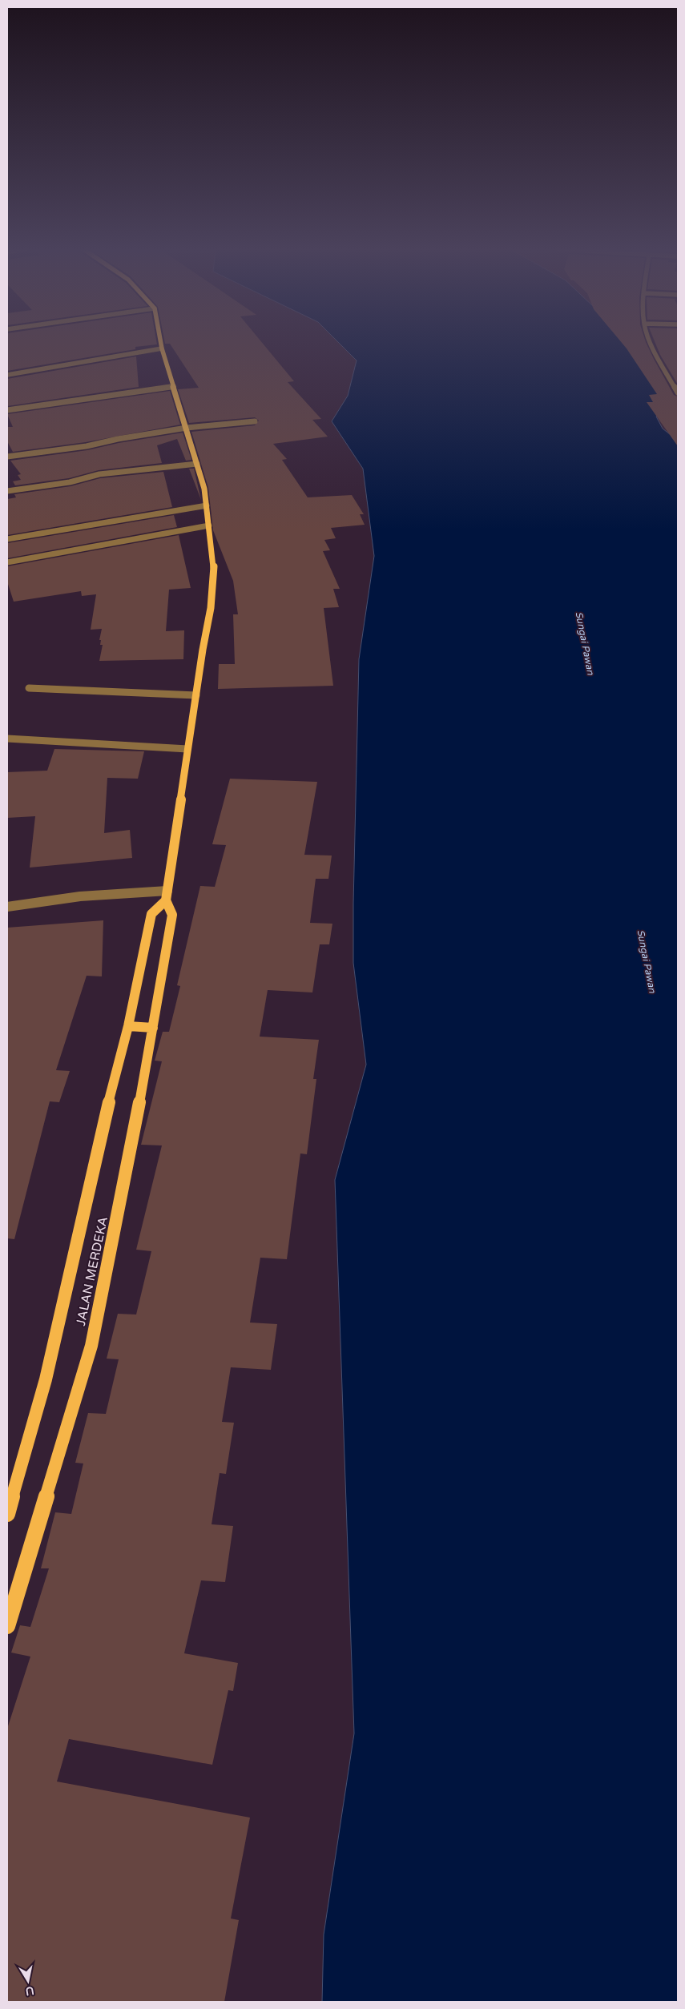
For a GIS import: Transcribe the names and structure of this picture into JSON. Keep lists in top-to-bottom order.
{
  "streets": {
    "main road": ["JALAN MERDEKA"]
  },
  "water": ["Sungai Pawan"],
  "north": "bottom"
}
